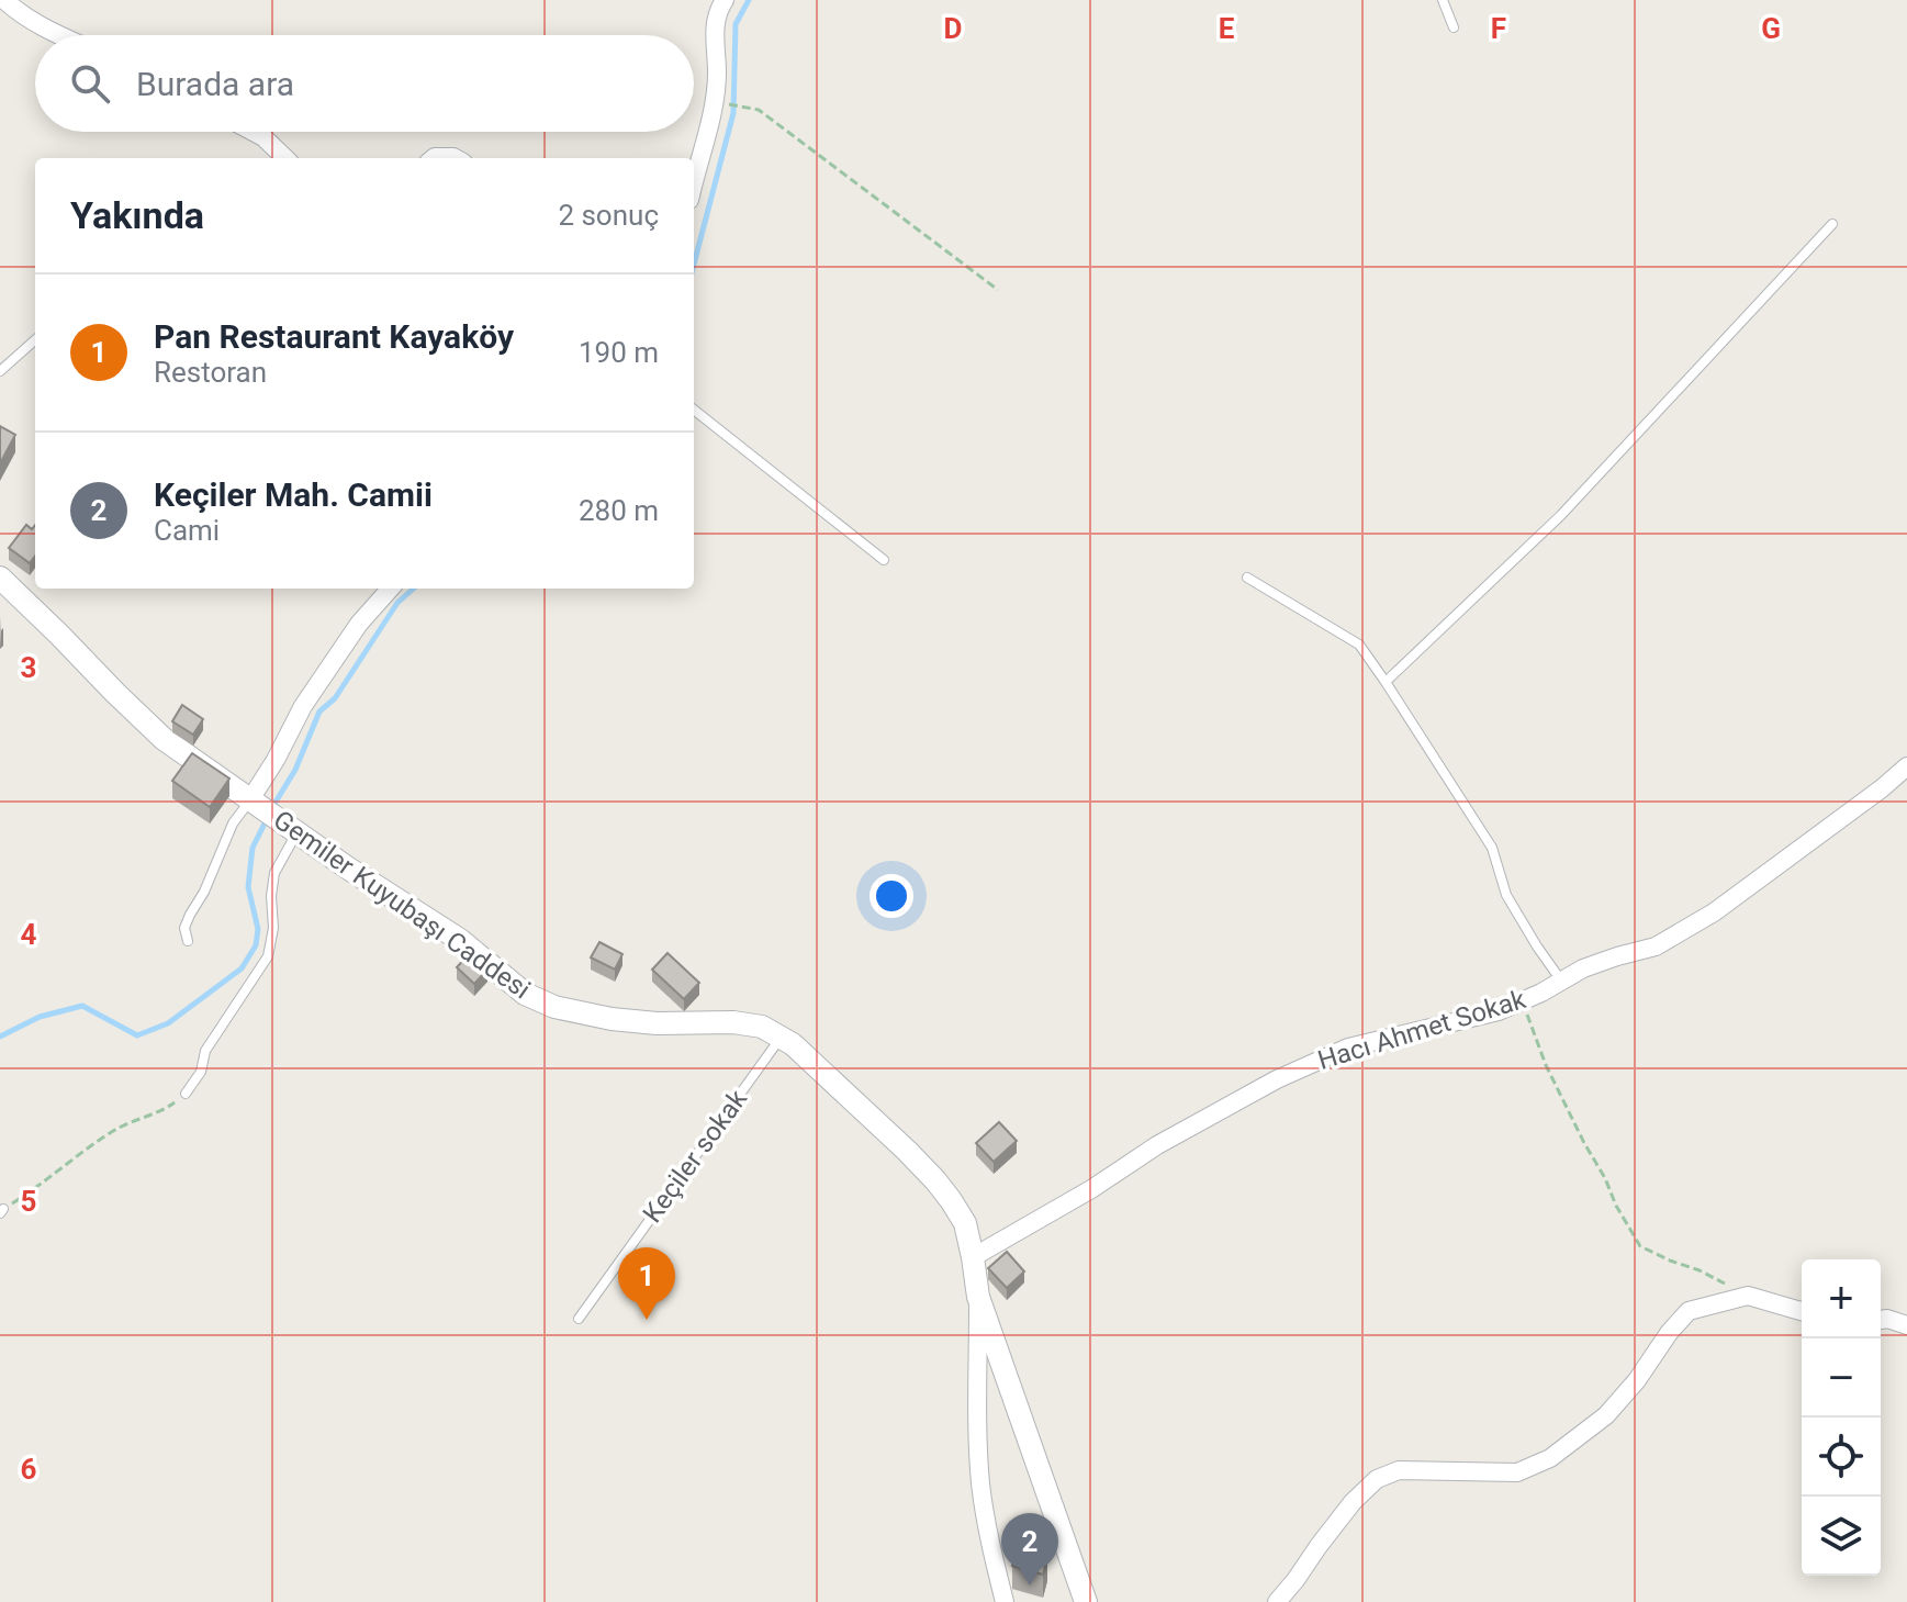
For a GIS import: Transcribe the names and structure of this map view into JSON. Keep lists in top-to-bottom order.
{
  "streets": {
    "street": ["Gemiler Kuyubaşı Caddesi", "Hacı Ahmet Sokak"],
    "lane": ["Keçiler sokak"]
  },
  "crossings": [
    ["Gemiler Kuyubaşı Caddesi", "Hacı Ahmet Sokak"],
    ["Gemiler Kuyubaşı Caddesi", "Keçiler sokak"]
  ],
  "page": {
    "search": "Burada ara",
    "heading": ["Yakında", "2 sonuç"],
    "list": [
      {
        "mark": "1",
        "name": "Pan Restaurant Kayaköy",
        "note": "Restoran",
        "value": "190 m"
      },
      {
        "mark": "2",
        "name": "Keçiler Mah. Camii",
        "note": "Cami",
        "value": "280 m"
      }
    ],
    "pins": ["1", "2"],
    "map_buttons": ["+", "−"]
  },
  "grid": {
    "columns": [
      "D",
      "E",
      "F",
      "G"
    ],
    "rows": [
      "3",
      "4",
      "5",
      "6"
    ]
  }
}
